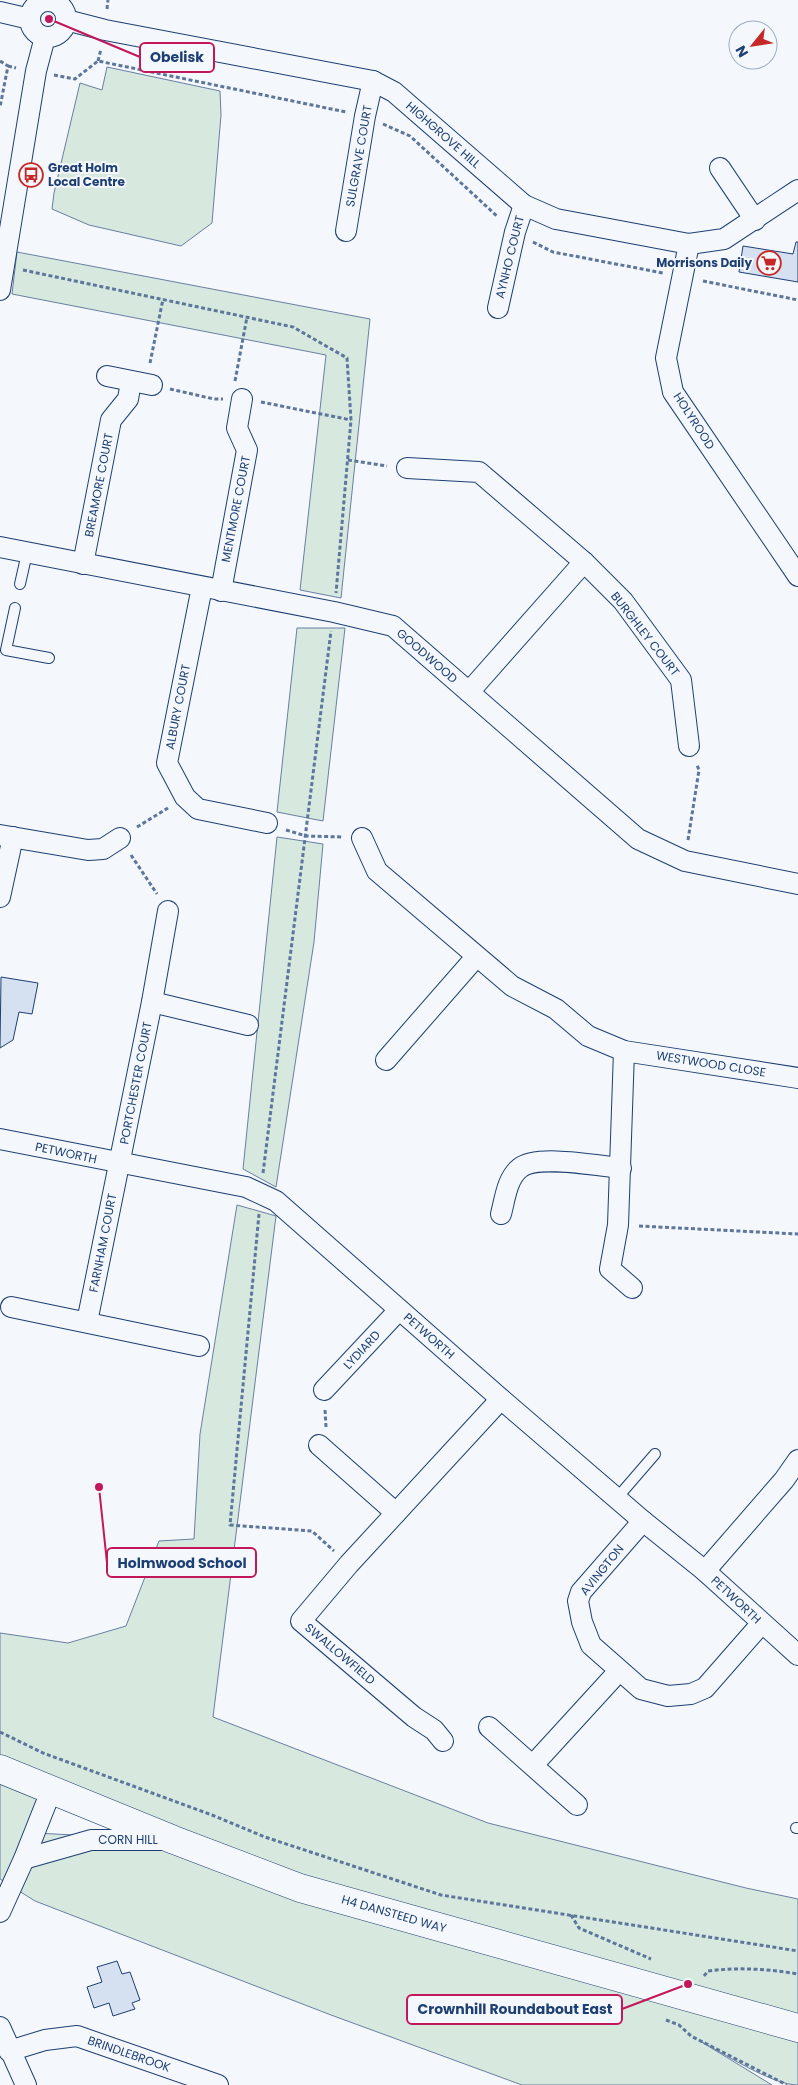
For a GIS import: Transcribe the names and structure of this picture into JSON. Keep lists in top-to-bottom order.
{
  "streets": {
    "street": [
      "HIGHGROVE HILL",
      "SULGRAVE COURT",
      "AYNHO COURT",
      "HOLYROOD",
      "BREAMORE COURT",
      "MENTMORE COURT",
      "BURGHLEY COURT",
      "GOODWOOD",
      "ALBURY COURT",
      "WESTWOOD CLOSE",
      "PORTCHESTER COURT",
      "PETWORTH",
      "FARNHAM COURT",
      "LYDIARD",
      "AVINGTON",
      "SWALLOWFIELD",
      "CORN HILL",
      "H4 DANSTEED WAY",
      "BRINDLEBROOK"
    ]
  },
  "crossings": [
    ["HIGHGROVE HILL", "SULGRAVE COURT"],
    ["HIGHGROVE HILL", "AYNHO COURT"],
    ["HIGHGROVE HILL", "HOLYROOD"],
    ["BREAMORE COURT", "GOODWOOD"],
    ["MENTMORE COURT", "GOODWOOD"],
    ["MENTMORE COURT", "ALBURY COURT"],
    ["GOODWOOD", "ALBURY COURT"],
    ["PORTCHESTER COURT", "PETWORTH"],
    ["PORTCHESTER COURT", "FARNHAM COURT"],
    ["PETWORTH", "FARNHAM COURT"],
    ["PETWORTH", "LYDIARD"],
    ["PETWORTH", "AVINGTON"],
    ["PETWORTH", "SWALLOWFIELD"],
    ["CORN HILL", "H4 DANSTEED WAY"]
  ],
  "places": {
    "other": ["Obelisk", "Holmwood School", "Crownhill Roundabout East"],
    "bus stop": ["Great Holm Local Centre"],
    "supermarket": ["Morrisons Daily"]
  },
  "north": "bottom left"
}
